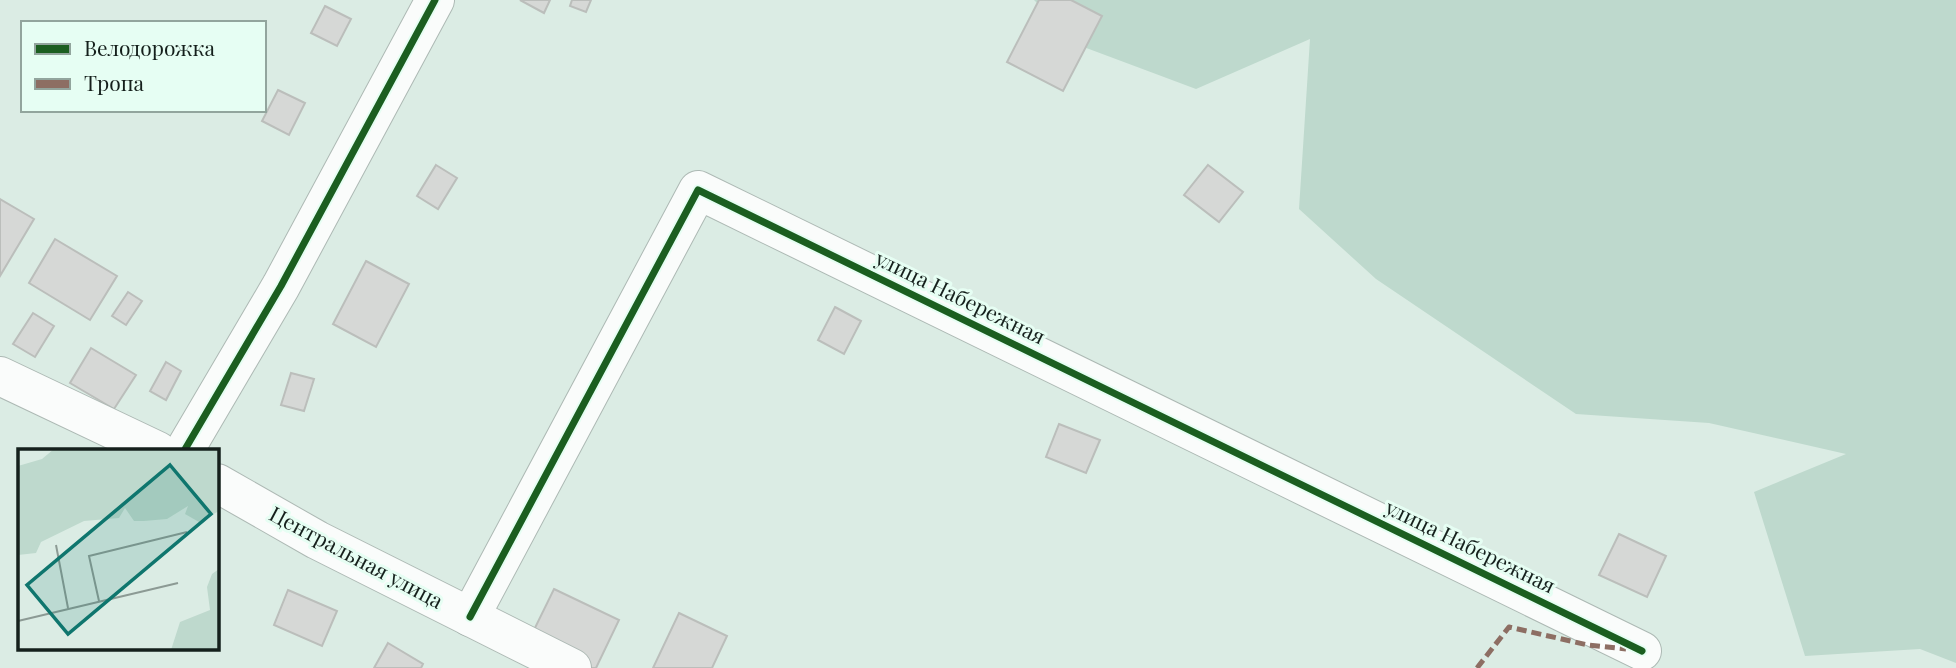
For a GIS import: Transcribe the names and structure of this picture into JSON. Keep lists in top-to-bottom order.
{
  "streets": {
    "street": ["улица Набережная", "Центральная улица"]
  },
  "crossings": [
    ["улица Набережная", "Центральная улица"]
  ],
  "legend": ["Велодорожка", "Тропа"]
}
